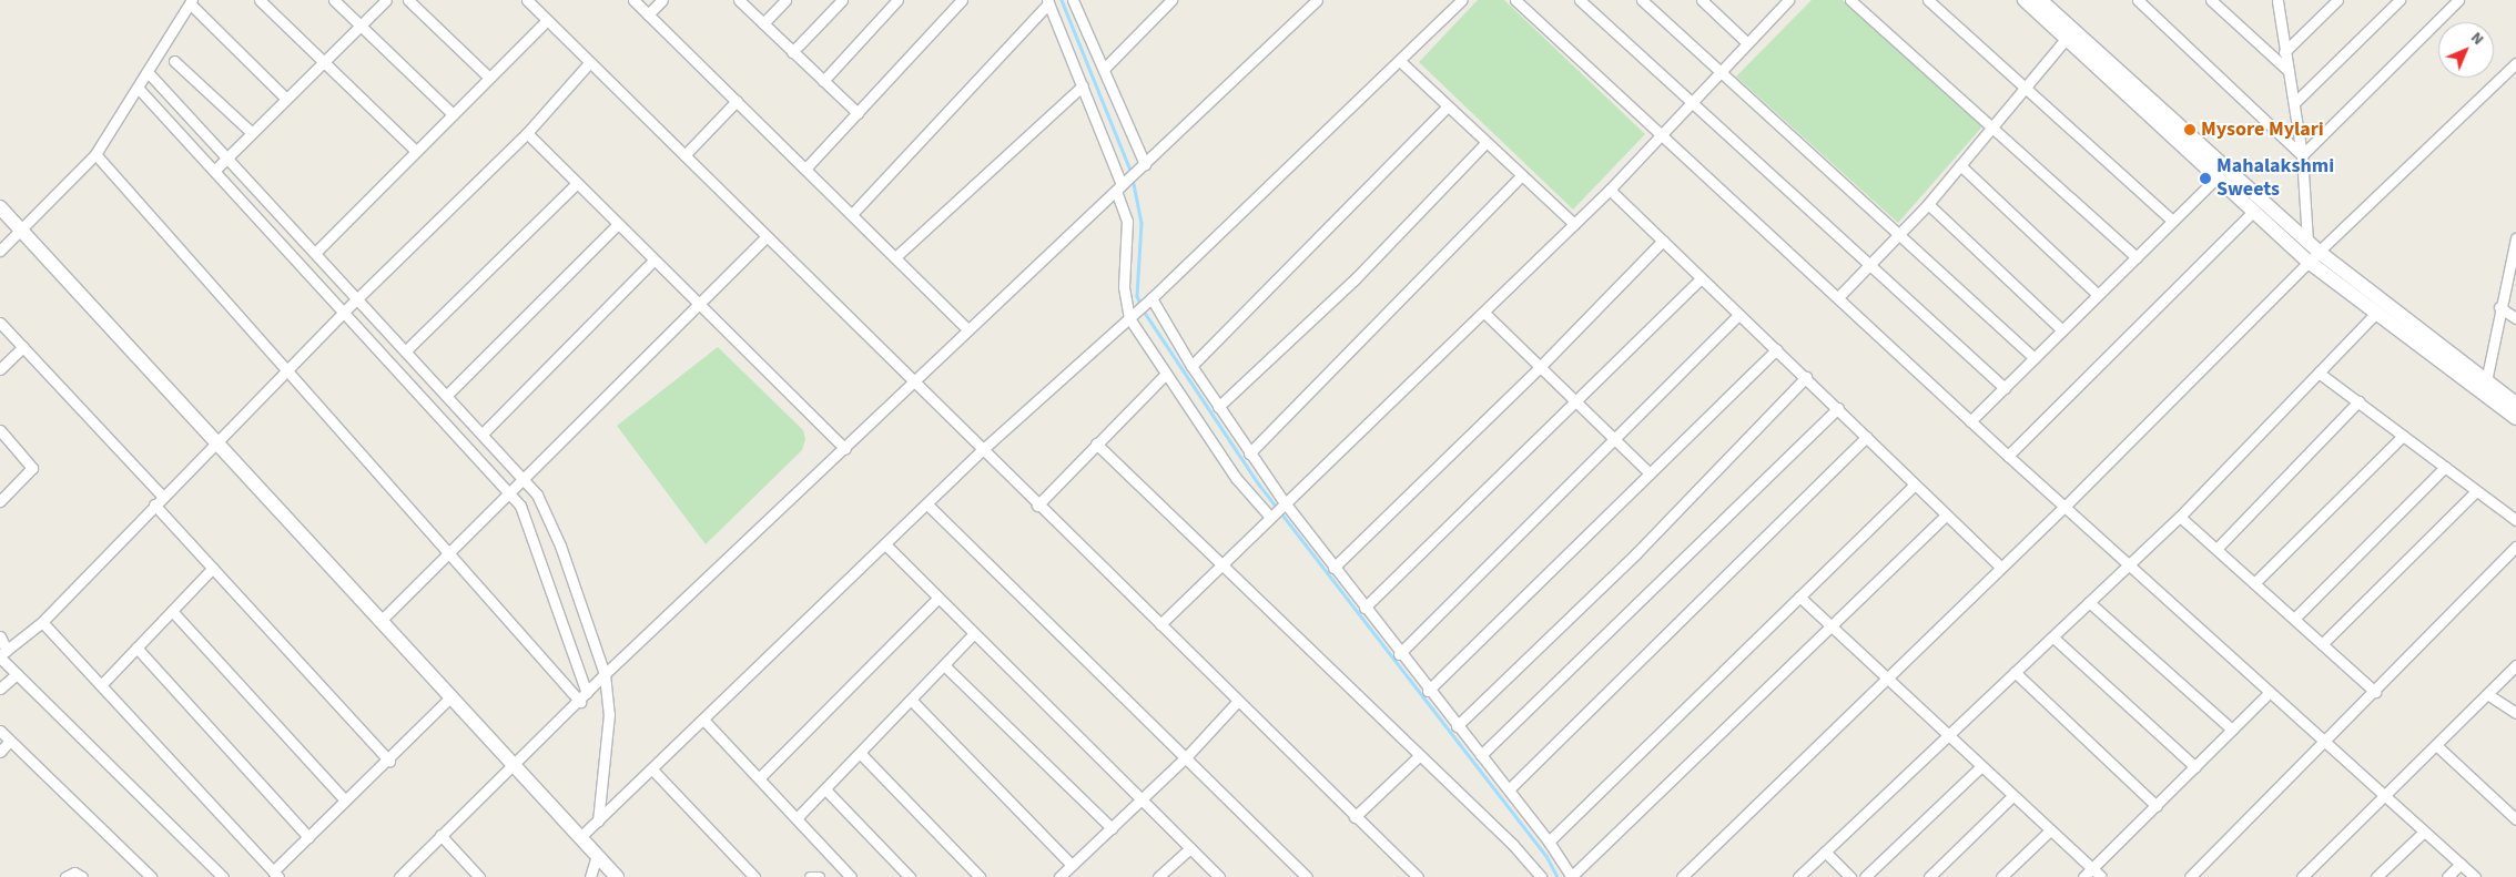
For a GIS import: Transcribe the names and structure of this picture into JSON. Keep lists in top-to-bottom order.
{
  "places": ["Mysore Mylari", "Mahalakshmi Sweets"],
  "north": "top right"
}
